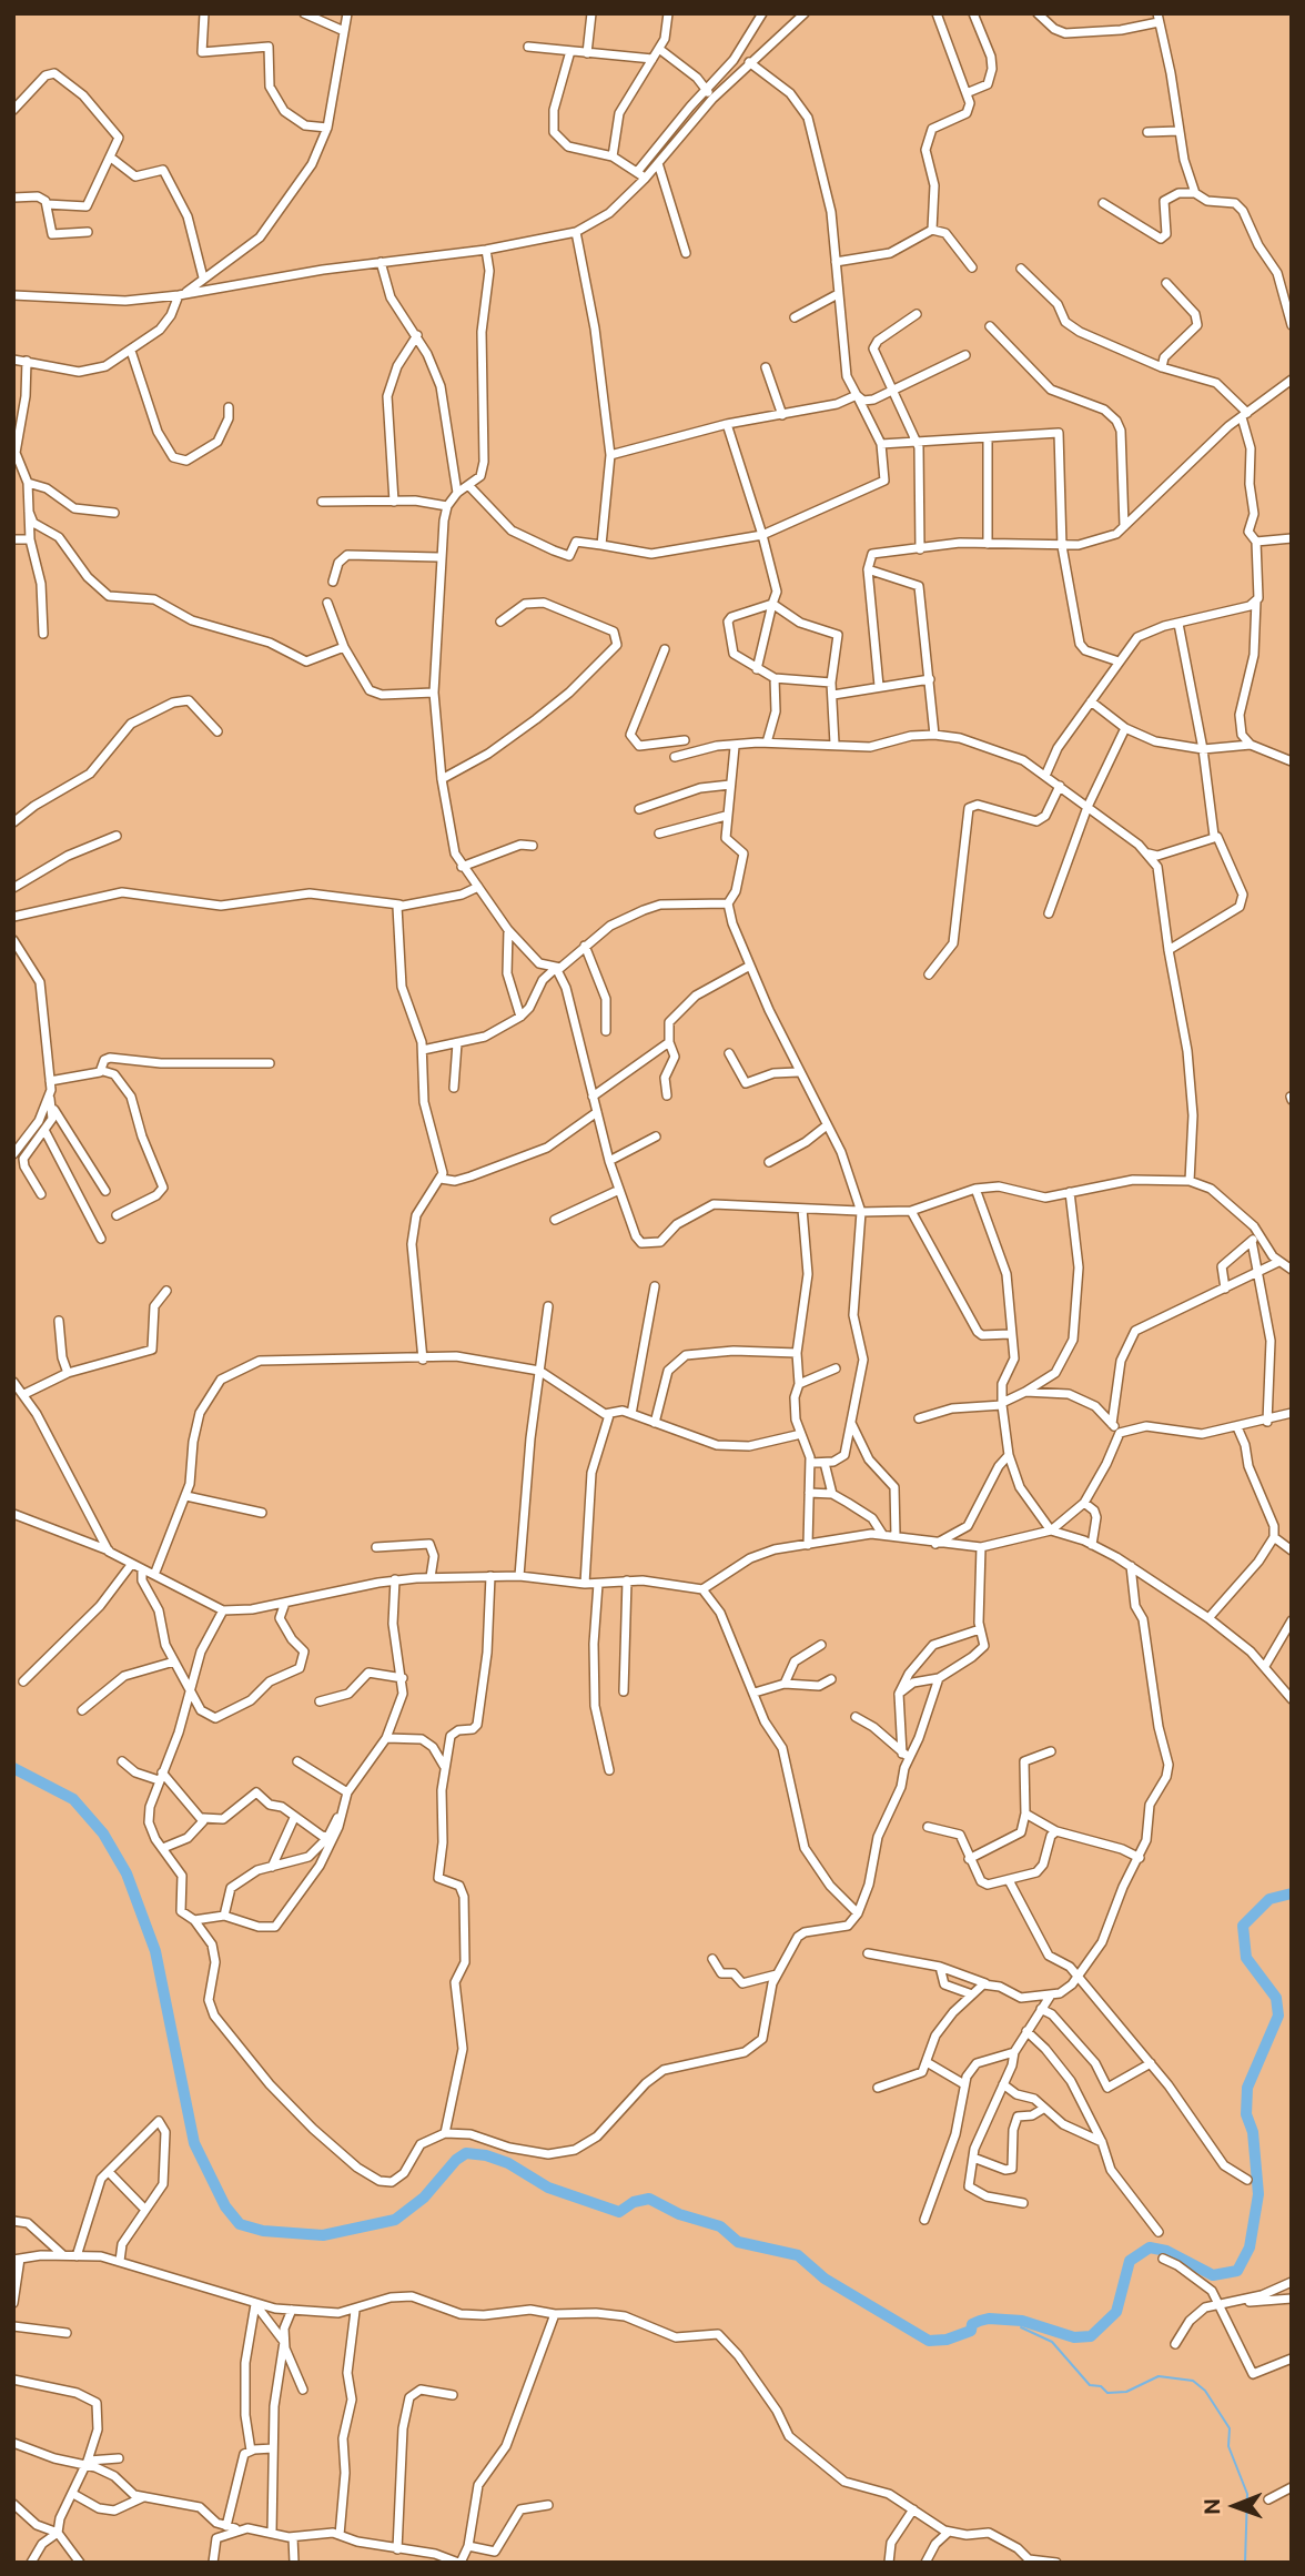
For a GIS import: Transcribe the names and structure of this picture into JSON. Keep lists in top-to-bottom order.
{
  "north": "left"
}
